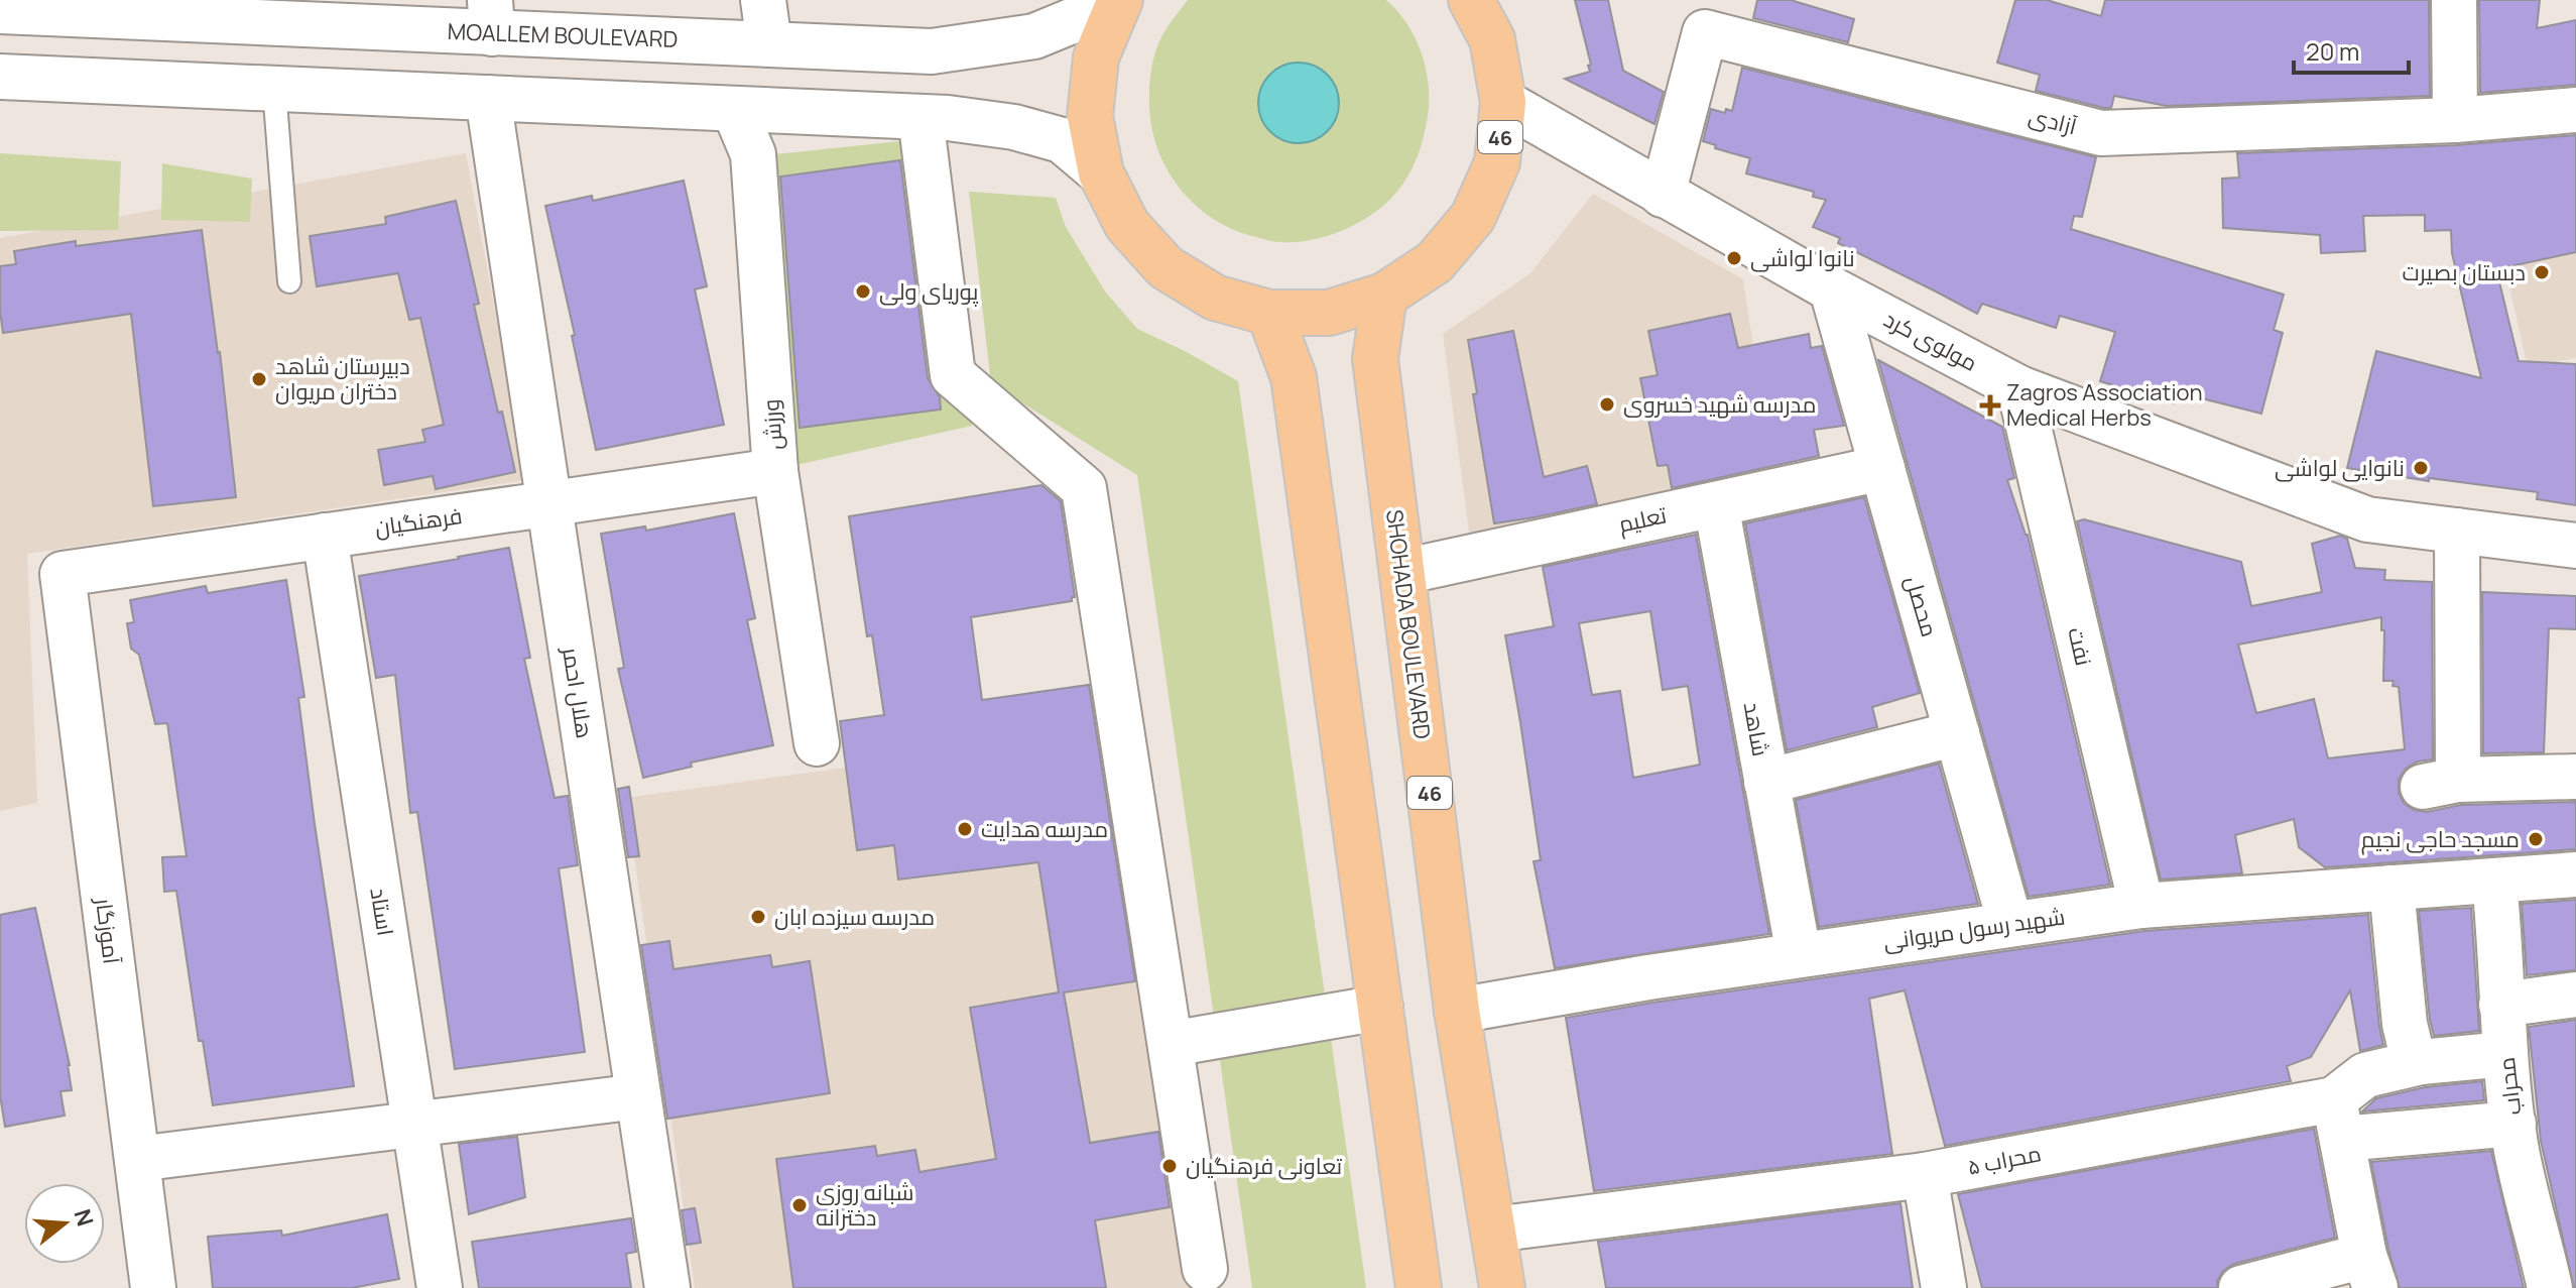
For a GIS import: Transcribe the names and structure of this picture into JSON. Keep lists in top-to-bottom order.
{
  "streets": {
    "main road": ["46", "SHOHADA BOULEVARD"],
    "street": [
      "MOALLEM BOULEVARD",
      "آزادی",
      "مولوی کرد",
      "ورزش",
      "تعلیم",
      "فرهنگیان",
      "محصل",
      "نفت",
      "هلال احمر",
      "شاهد",
      "استاد",
      "شهید رسول مریوانی",
      "آموزگار",
      "محراب",
      "محراب ۵"
    ]
  },
  "crossings": [
    ["MOALLEM BOULEVARD", "46"],
    ["آزادی", "مولوی کرد"],
    ["46", "مولوی کرد"],
    ["46", "SHOHADA BOULEVARD"],
    ["مولوی کرد", "محصل"],
    ["مولوی کرد", "نفت"],
    ["ورزش", "فرهنگیان"],
    ["تعلیم", "محصل"],
    ["تعلیم", "SHOHADA BOULEVARD"],
    ["تعلیم", "شاهد"],
    ["فرهنگیان", "هلال احمر"],
    ["فرهنگیان", "استاد"],
    ["فرهنگیان", "آموزگار"],
    ["محصل", "شهید رسول مریوانی"],
    ["SHOHADA BOULEVARD", "شهید رسول مریوانی"],
    ["SHOHADA BOULEVARD", "محراب ۵"],
    ["نفت", "شهید رسول مریوانی"],
    ["شاهد", "شهید رسول مریوانی"],
    ["شهید رسول مریوانی", "محراب"],
    ["محراب", "محراب ۵"]
  ],
  "places": {
    "other": [
      "نانوا لواشی",
      "دبستان بصیرت",
      "پوریای ولی",
      "دبیرستان شاهد دختران مریوان",
      "مدرسه شهید خسروی",
      "نانوایی لواشی",
      "مدرسه هدایت",
      "مسجد حاجی نجیم",
      "مدرسه سیزده ابان",
      "تعاونی فرهنگیان",
      "شبانه روزی دخترانه"
    ],
    "health": ["Zagros Association Medical Herbs"]
  },
  "scale_bar": "20 m",
  "north": "right"
}
